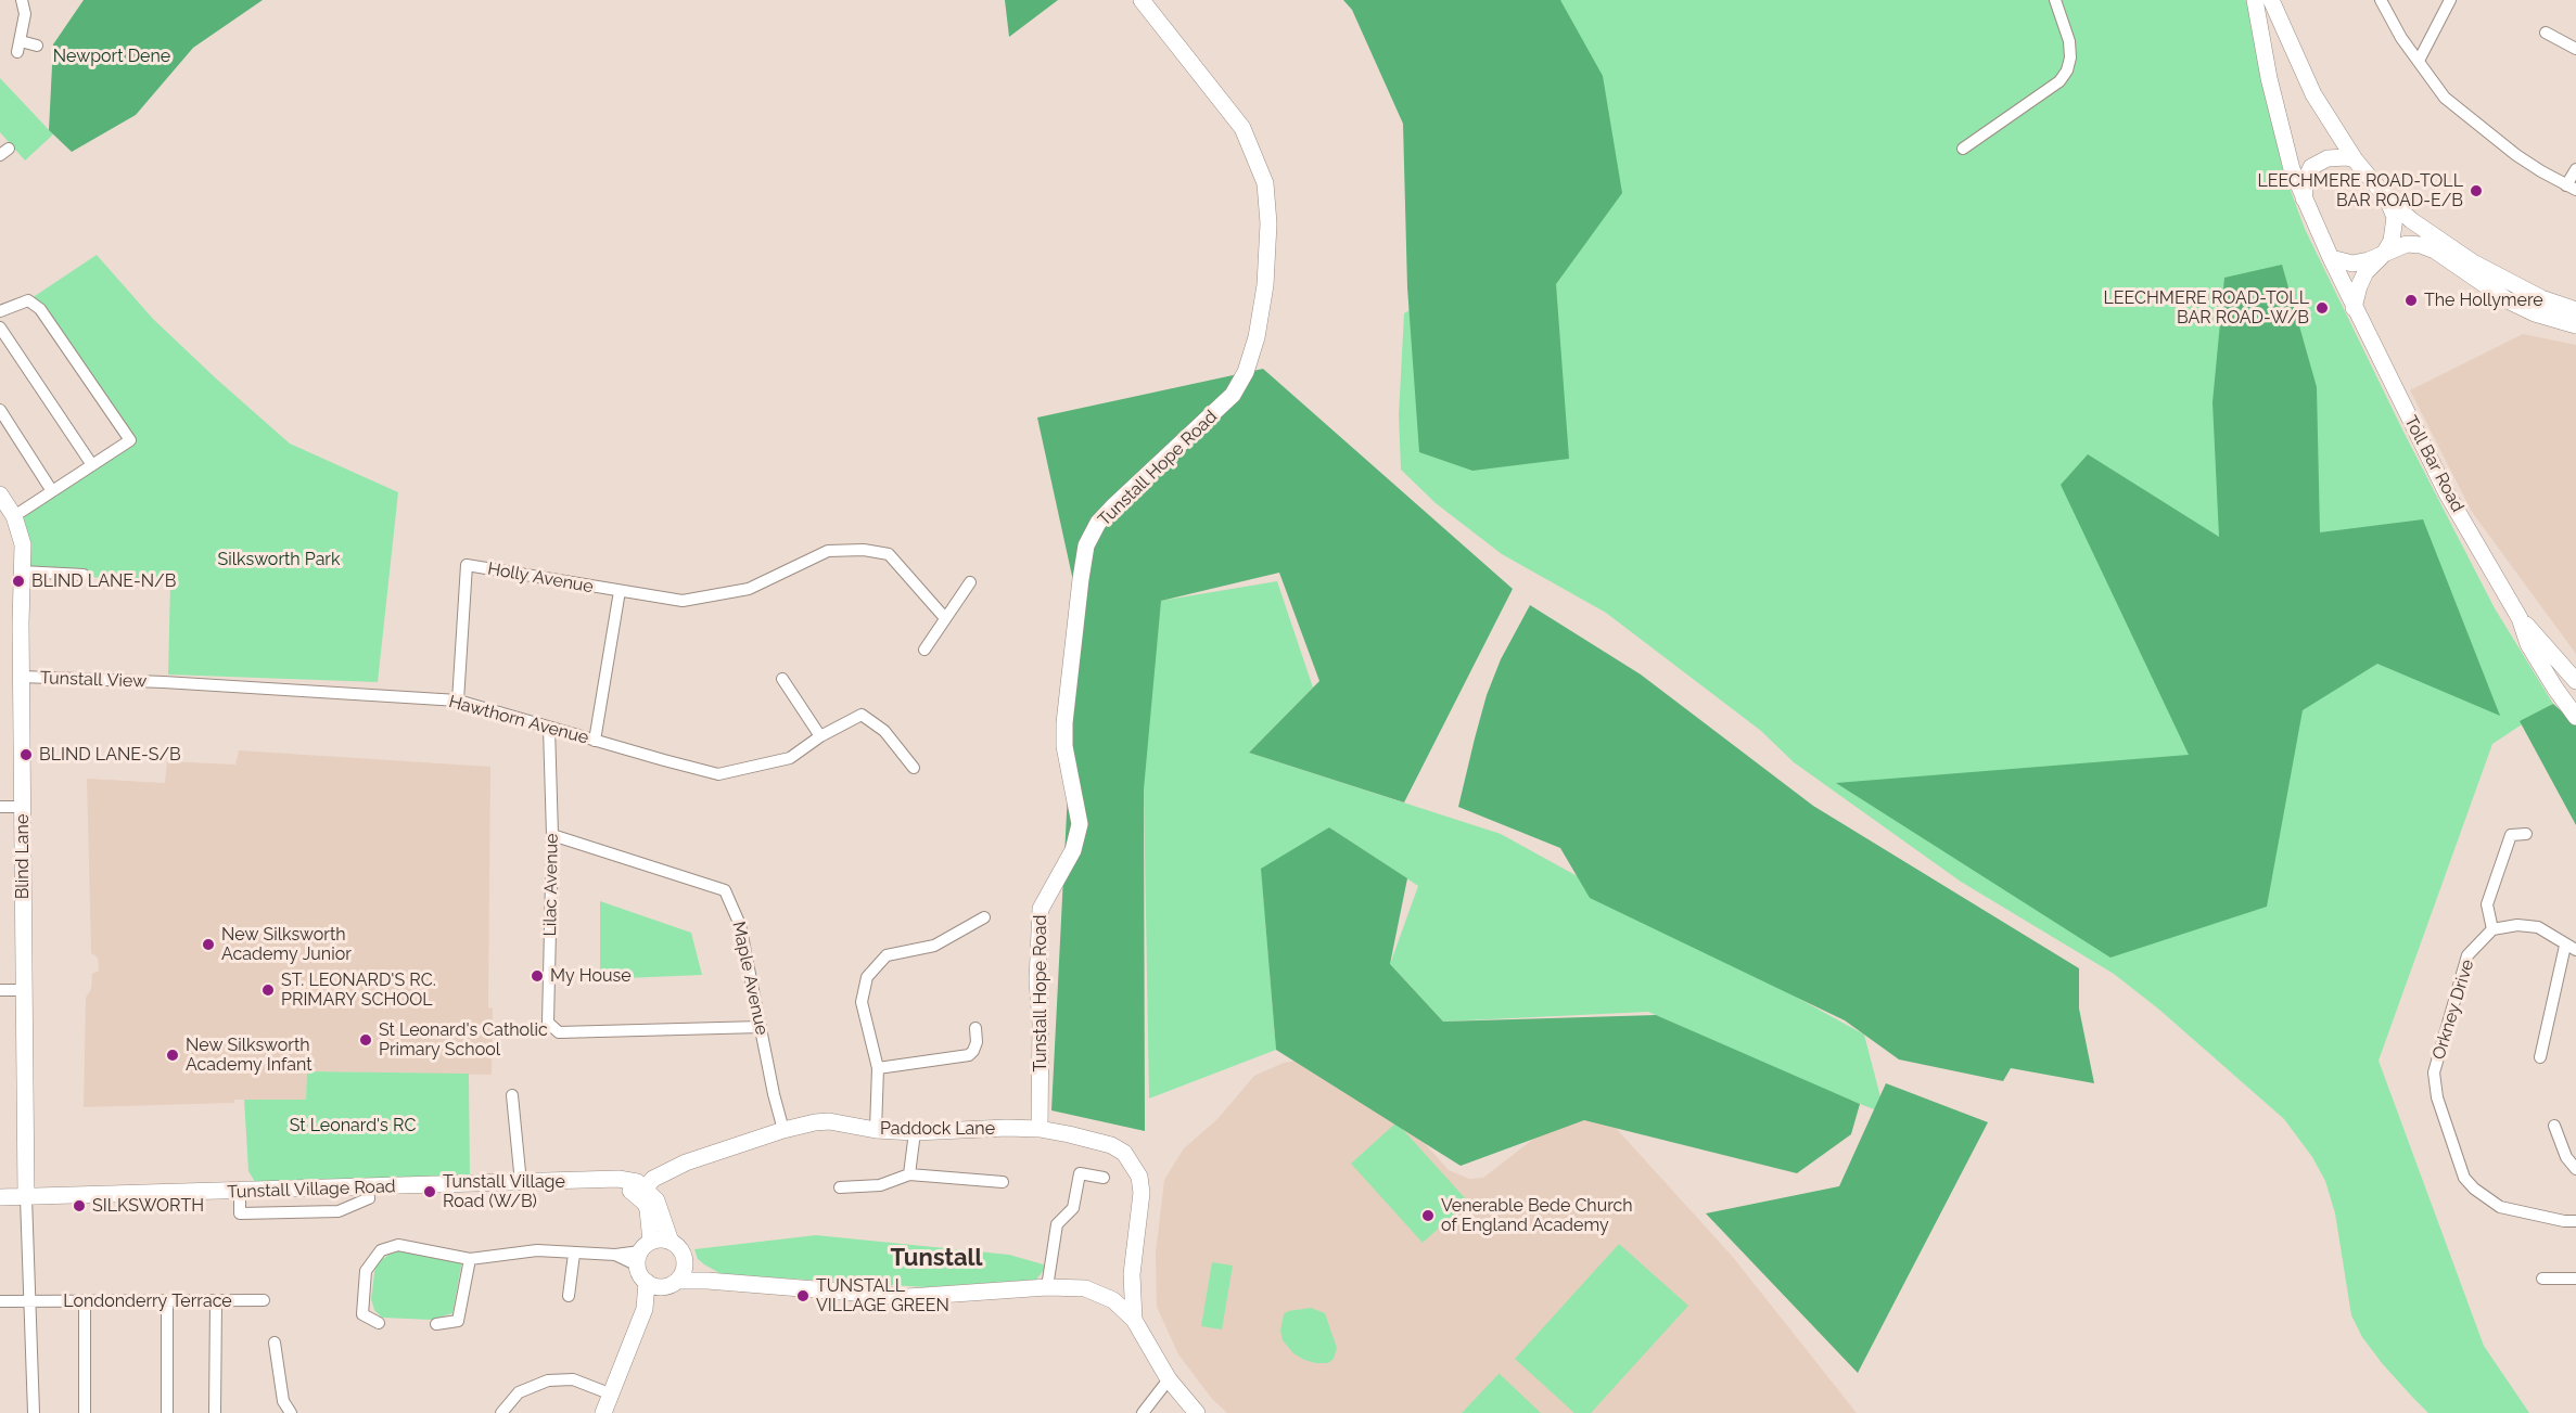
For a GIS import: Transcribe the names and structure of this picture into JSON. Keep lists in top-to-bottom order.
{
  "streets": {
    "street": [
      "Toll Bar Road",
      "Tunstall Hope Road",
      "Holly Avenue",
      "Tunstall View",
      "Hawthorn Avenue",
      "Blind Lane",
      "Lilac Avenue",
      "Maple Avenue",
      "Orkney Drive",
      "Paddock Lane",
      "Tunstall Village Road",
      "Londonderry Terrace"
    ]
  },
  "crossings": [
    ["Tunstall Hope Road", "Paddock Lane"],
    ["Holly Avenue", "Hawthorn Avenue"],
    ["Tunstall View", "Hawthorn Avenue"],
    ["Tunstall View", "Blind Lane"],
    ["Hawthorn Avenue", "Lilac Avenue"],
    ["Blind Lane", "Tunstall Village Road"],
    ["Lilac Avenue", "Maple Avenue"],
    ["Maple Avenue", "Paddock Lane"],
    ["Paddock Lane", "Tunstall Village Road"]
  ],
  "districts": ["Tunstall"],
  "parks": ["Newport Dene", "Silksworth Park", "St Leonard's RC"],
  "places": [
    "LEECHMERE ROAD-TOLL BAR ROAD-E/B",
    "The Hollymere",
    "LEECHMERE ROAD-TOLL BAR ROAD-W/B",
    "BLIND LANE-N/B",
    "BLIND LANE-S/B",
    "New Silksworth Academy Junior",
    "My House",
    "ST. LEONARD'S RC. PRIMARY SCHOOL",
    "St Leonard's Catholic Primary School",
    "New Silksworth Academy Infant",
    "Tunstall Village Road (W/B)",
    "SILKSWORTH",
    "Venerable Bede Church of England Academy",
    "TUNSTALL VILLAGE GREEN"
  ]
}
